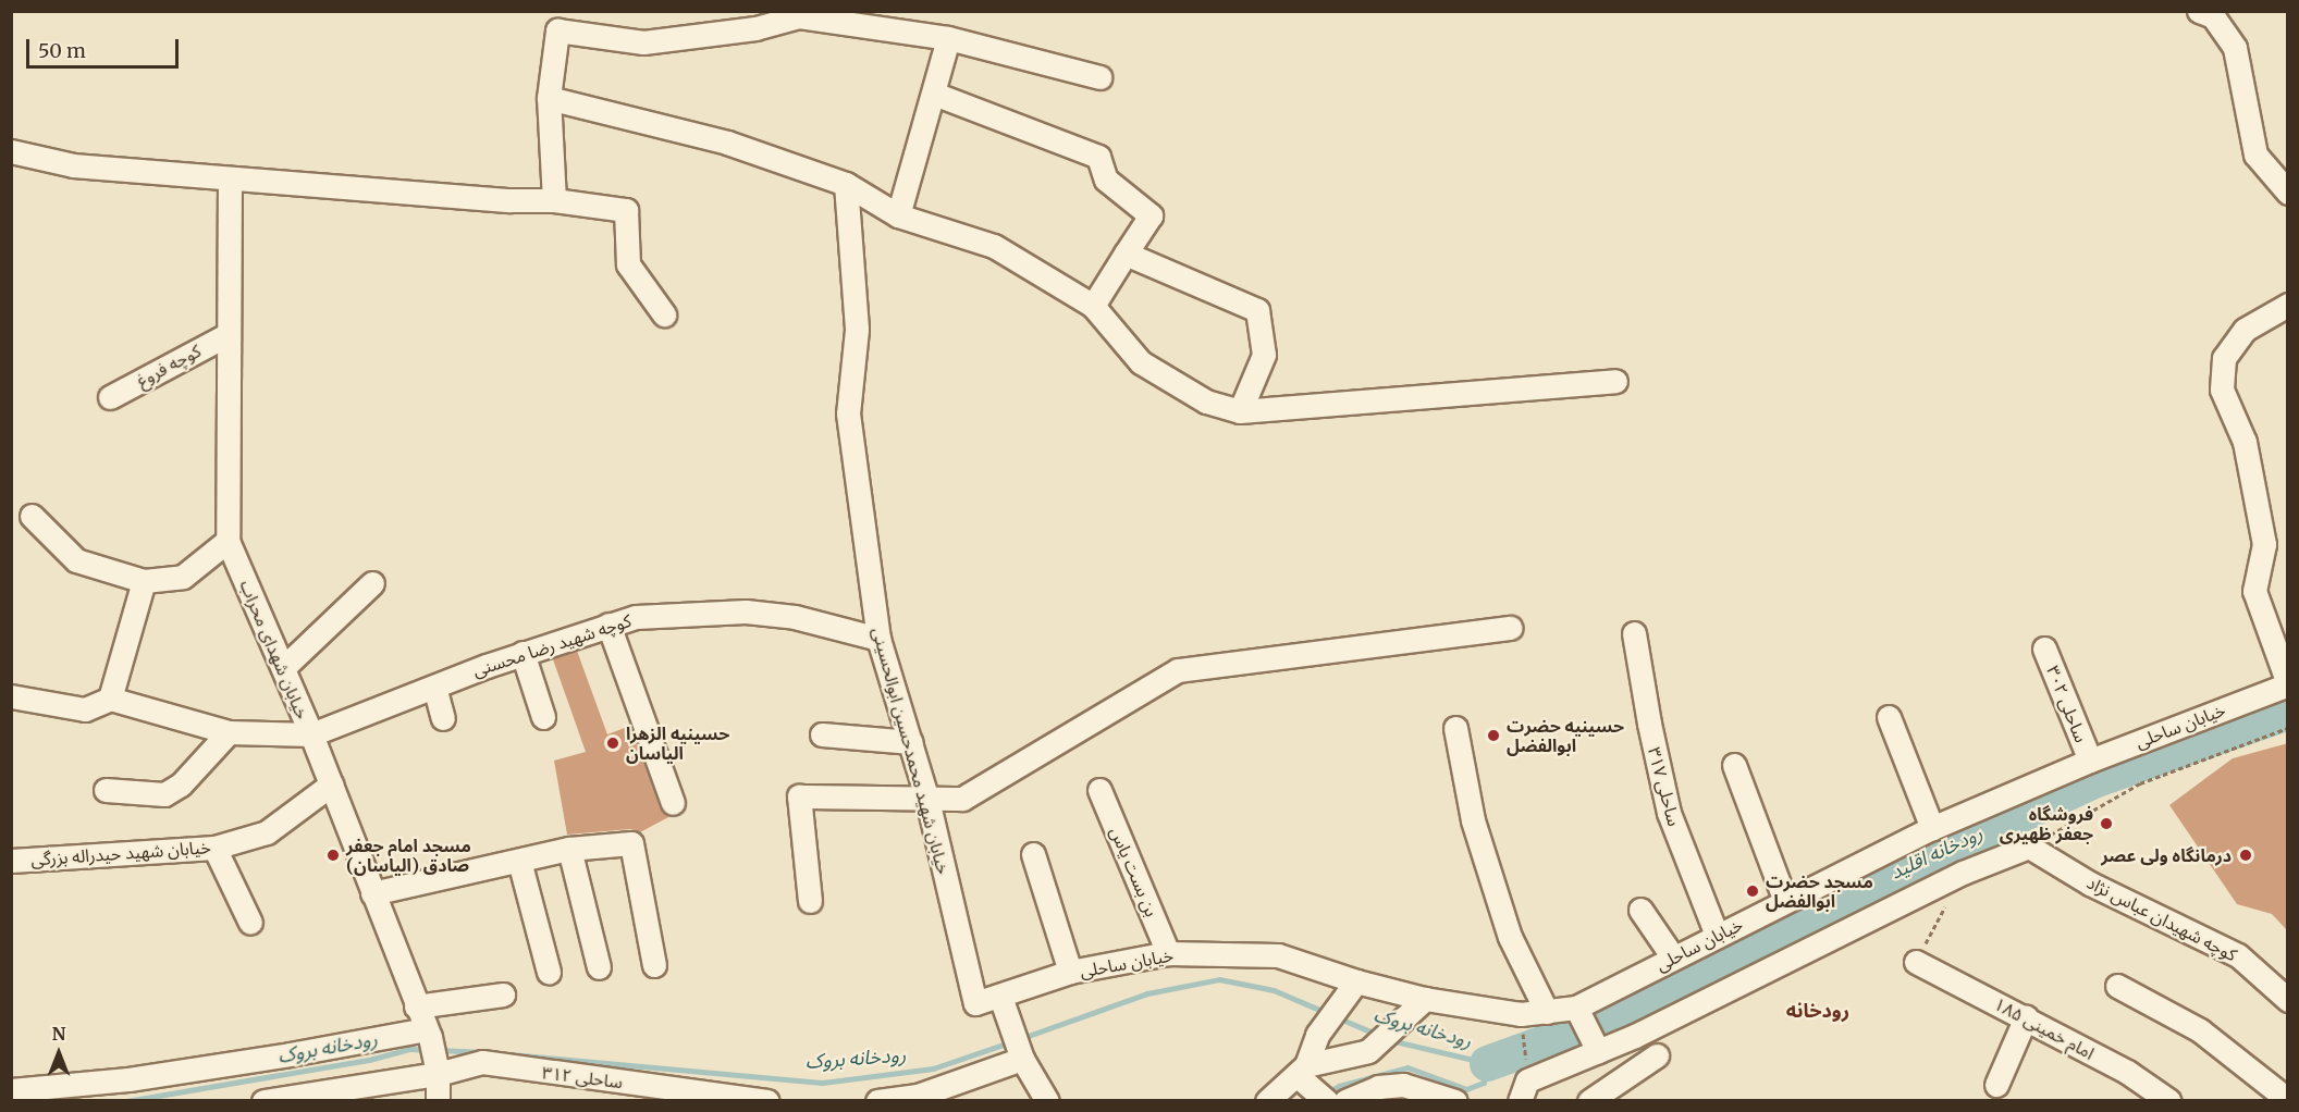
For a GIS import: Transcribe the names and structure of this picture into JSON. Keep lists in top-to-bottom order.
{
  "streets": {
    "street": [
      "کوچه فروغ",
      "کوچه شهید رضا محسنی",
      "خیابان شهدای محراب",
      "ساحلی ۳۰۲",
      "خیابان ساحلی",
      "خیابان شهید محمدحسین ابوالحسینی",
      "ساحلی ۳۱۷",
      "خیابان شهید حیدراله بزرگی",
      "بن بست یاس",
      "کوچه شهیدان عباس نژاد",
      "امام خمینی ۱۸۵",
      "ساحلی ۳۱۲"
    ]
  },
  "crossings": [
    ["کوچه فروغ", "خیابان شهدای محراب"],
    ["کوچه شهید رضا محسنی", "خیابان شهدای محراب"],
    ["کوچه شهید رضا محسنی", "خیابان شهید محمدحسین ابوالحسینی"],
    ["خیابان شهدای محراب", "خیابان شهید حیدراله بزرگی"],
    ["خیابان شهدای محراب", "ساحلی ۳۱۲"],
    ["ساحلی ۳۰۲", "خیابان ساحلی"],
    ["خیابان ساحلی", "خیابان شهید محمدحسین ابوالحسینی"],
    ["خیابان ساحلی", "ساحلی ۳۱۷"],
    ["خیابان ساحلی", "بن بست یاس"]
  ],
  "districts": ["رودخانه"],
  "water": ["رودخانه اقلید", "رودخانه بروک"],
  "places": [
    "حسینیه حضرت ابوالفضل",
    "حسینیه الزهرا الیاسان",
    "فروشگاه جعفر ظهیری",
    "مسجد امام جعفر صادق (الیاسان)",
    "درمانگاه ولی عصر",
    "مسجد حضرت ابوالفضل"
  ],
  "scale_bar": "50 m",
  "north": "top"
}
